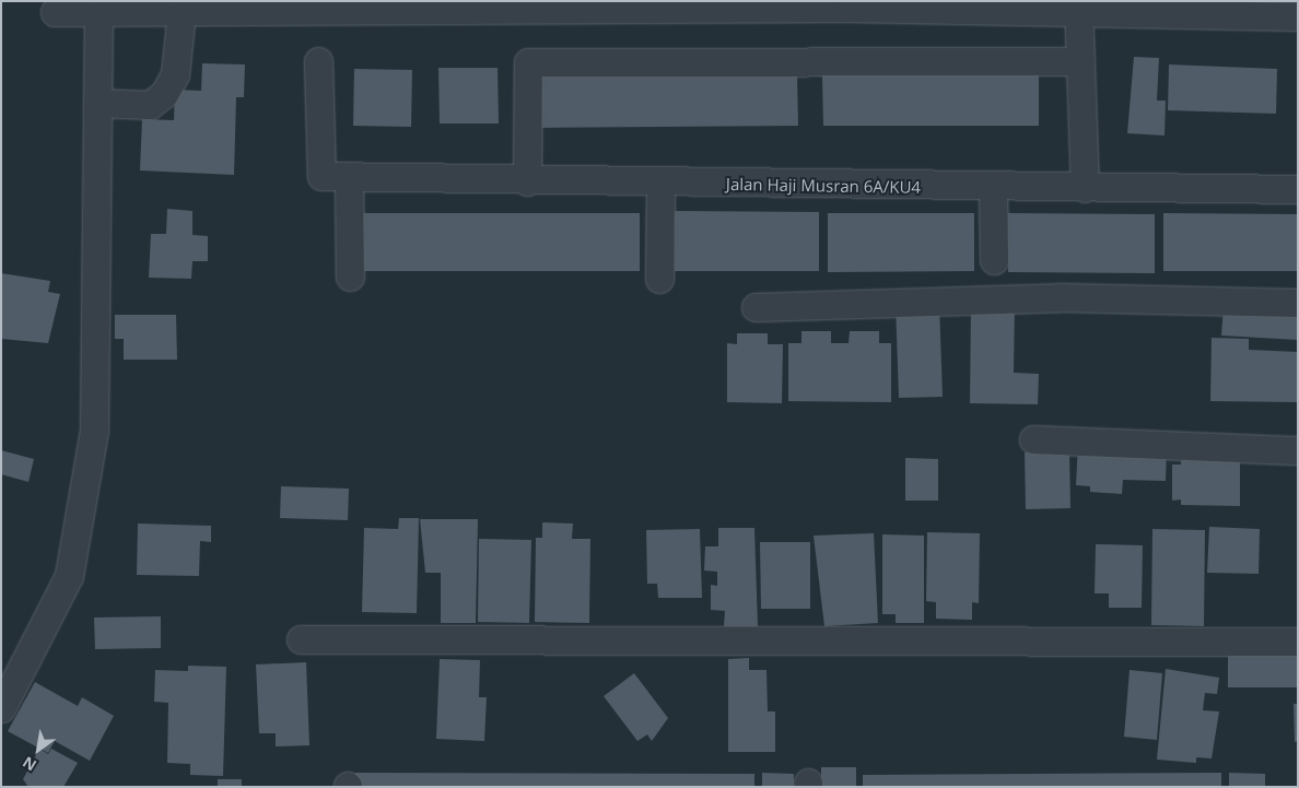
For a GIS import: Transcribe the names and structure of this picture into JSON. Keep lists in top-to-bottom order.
{
  "streets": {
    "street": ["Jalan Haji Musran 6A/KU4"]
  },
  "north": "bottom left"
}
